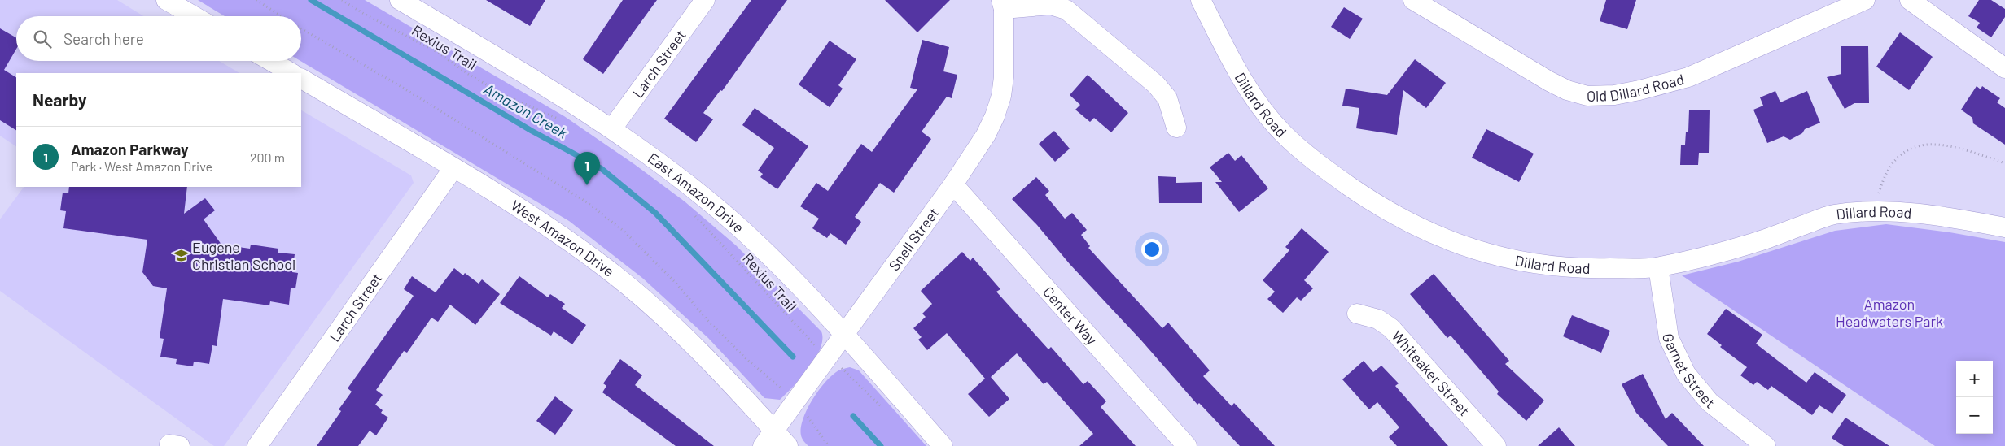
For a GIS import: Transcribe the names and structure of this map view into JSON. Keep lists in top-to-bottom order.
{
  "streets": {
    "street": [
      "Larch Street",
      "Old Dillard Road",
      "Dillard Road",
      "East Amazon Drive",
      "West Amazon Drive",
      "Snell Street",
      "Center Way",
      "Garnet Street",
      "Whiteaker Street"
    ],
    "path": ["Rexius Trail"]
  },
  "crossings": [
    ["Rexius Trail", "Snell Street"],
    ["Larch Street", "East Amazon Drive"],
    ["Larch Street", "West Amazon Drive"],
    ["Dillard Road", "Garnet Street"],
    ["East Amazon Drive", "Snell Street"],
    ["West Amazon Drive", "Snell Street"],
    ["Snell Street", "Center Way"]
  ],
  "water": ["Amazon Creek"],
  "parks": ["Amazon Headwaters Park"],
  "places": {
    "school or university": ["Eugene Christian School"]
  },
  "page": {
    "search": "Search here",
    "heading": "Nearby",
    "list": [
      {
        "mark": "1",
        "name": "Amazon Parkway",
        "note": "Park · West Amazon Drive",
        "value": "200 m"
      }
    ],
    "pins": "1",
    "map_buttons": ["+", "−"]
  }
}
